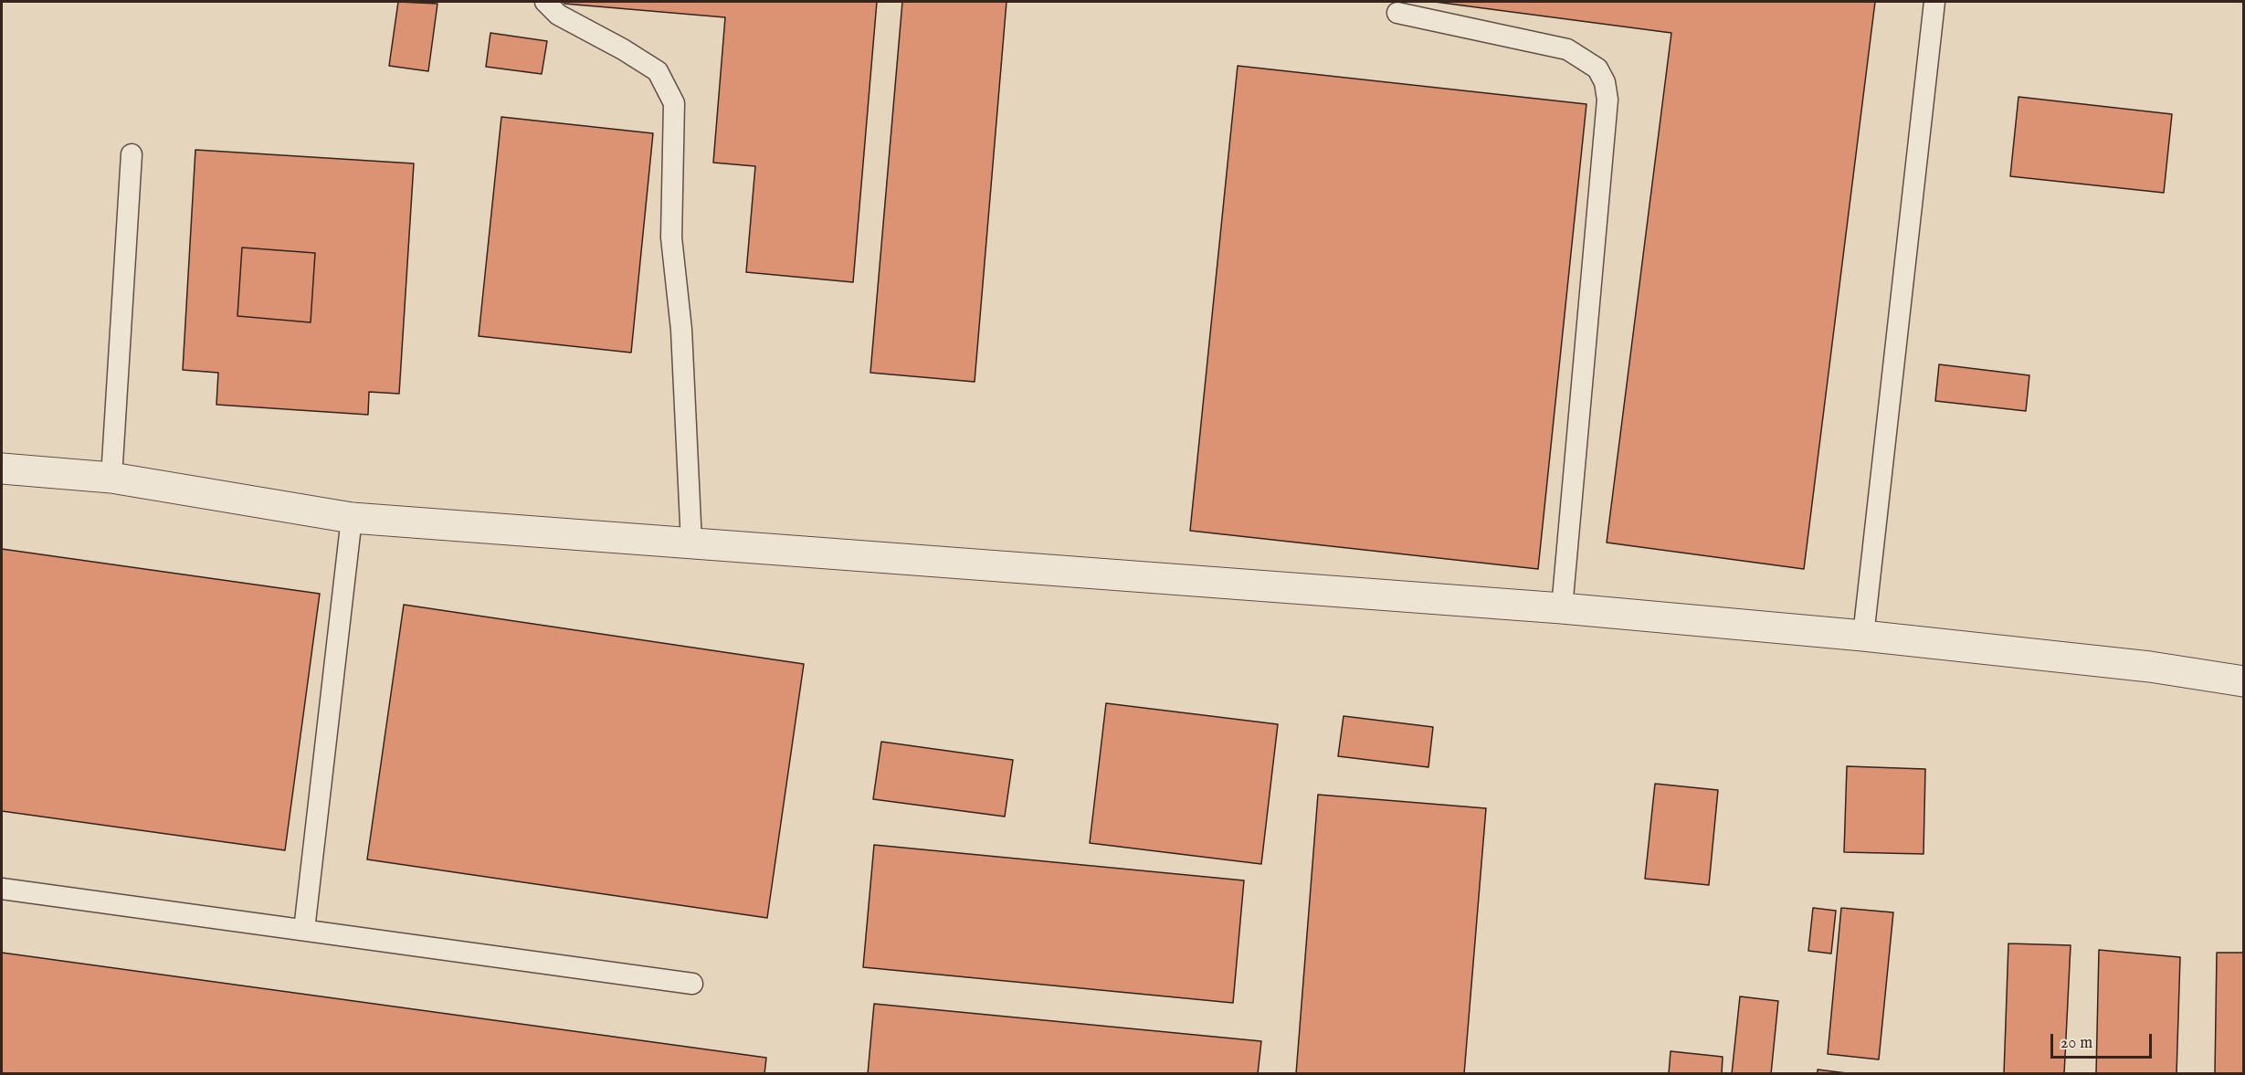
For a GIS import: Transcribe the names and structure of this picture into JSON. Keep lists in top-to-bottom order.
{
  "scale_bar": "20 m"
}
